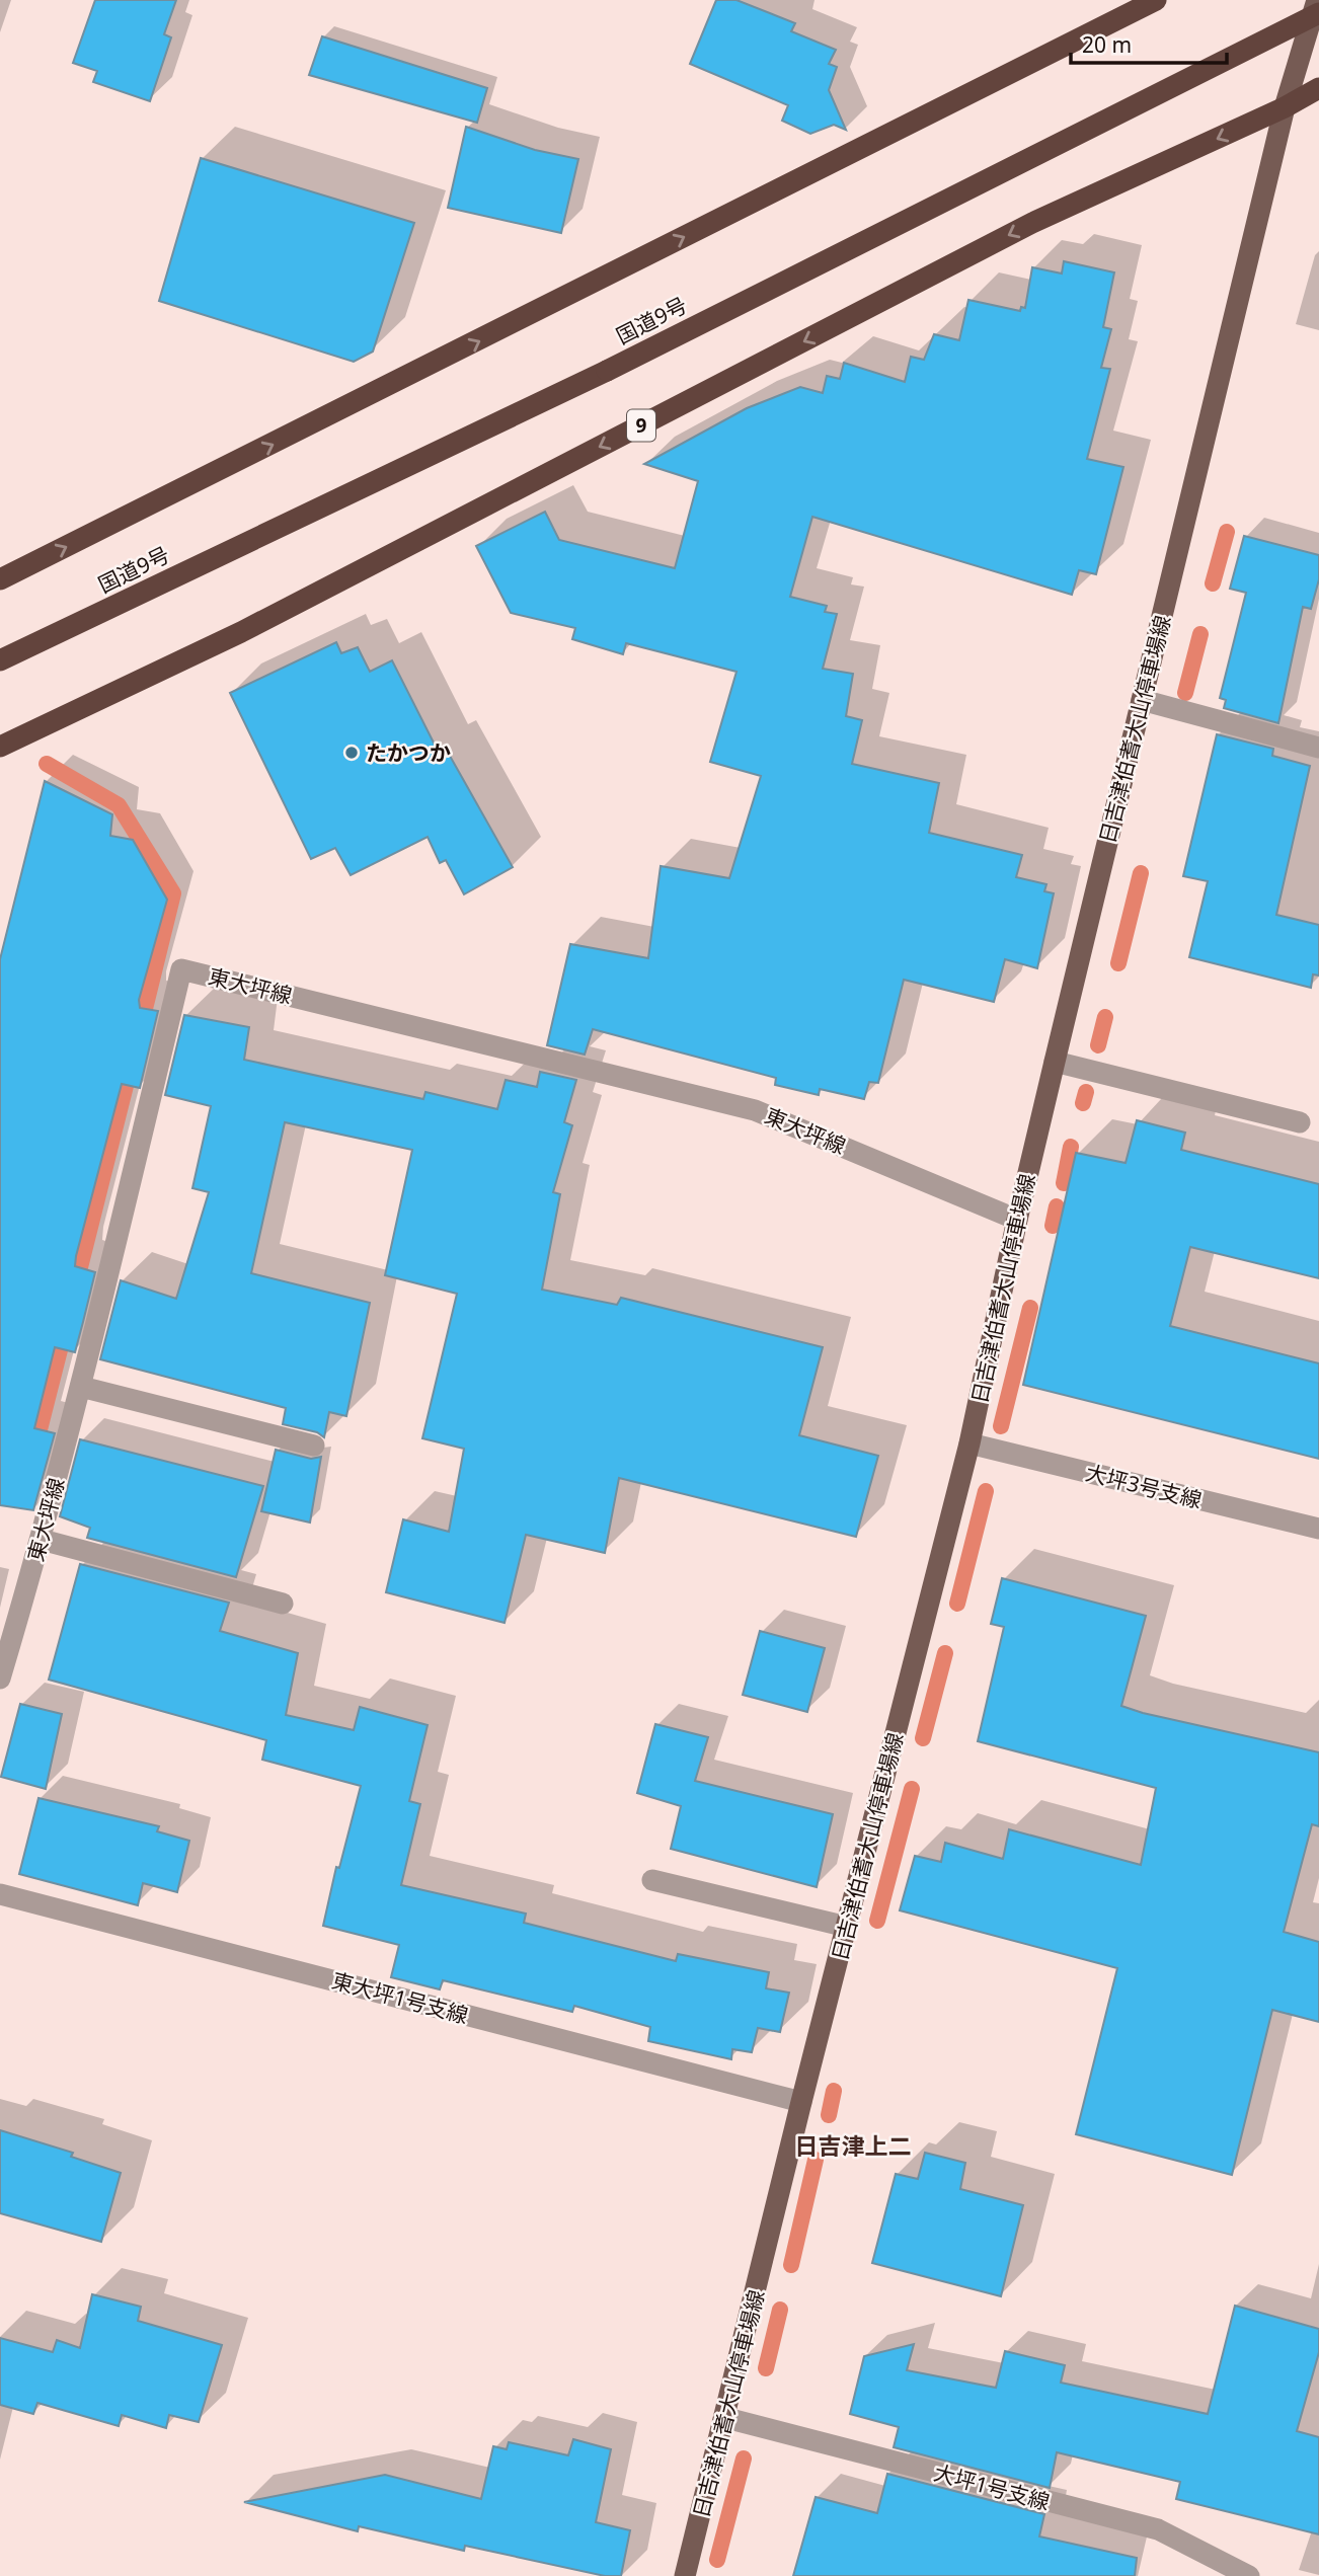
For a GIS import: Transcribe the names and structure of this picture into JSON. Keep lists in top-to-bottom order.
{
  "streets": {
    "highway": ["国道9号", "9"],
    "main road": ["日吉津伯耆大山停車場線"],
    "street": [
      "東大坪線",
      "大坪3号支線",
      "東大坪1号支線",
      "大坪1号支線"
    ]
  },
  "crossings": [
    ["9", "日吉津伯耆大山停車場線"],
    ["日吉津伯耆大山停車場線", "東大坪線"],
    ["日吉津伯耆大山停車場線", "大坪3号支線"],
    ["日吉津伯耆大山停車場線", "東大坪1号支線"],
    ["日吉津伯耆大山停車場線", "大坪1号支線"]
  ],
  "districts": ["日吉津上二"],
  "places": ["たかつか"],
  "scale_bar": "20 m"
}
